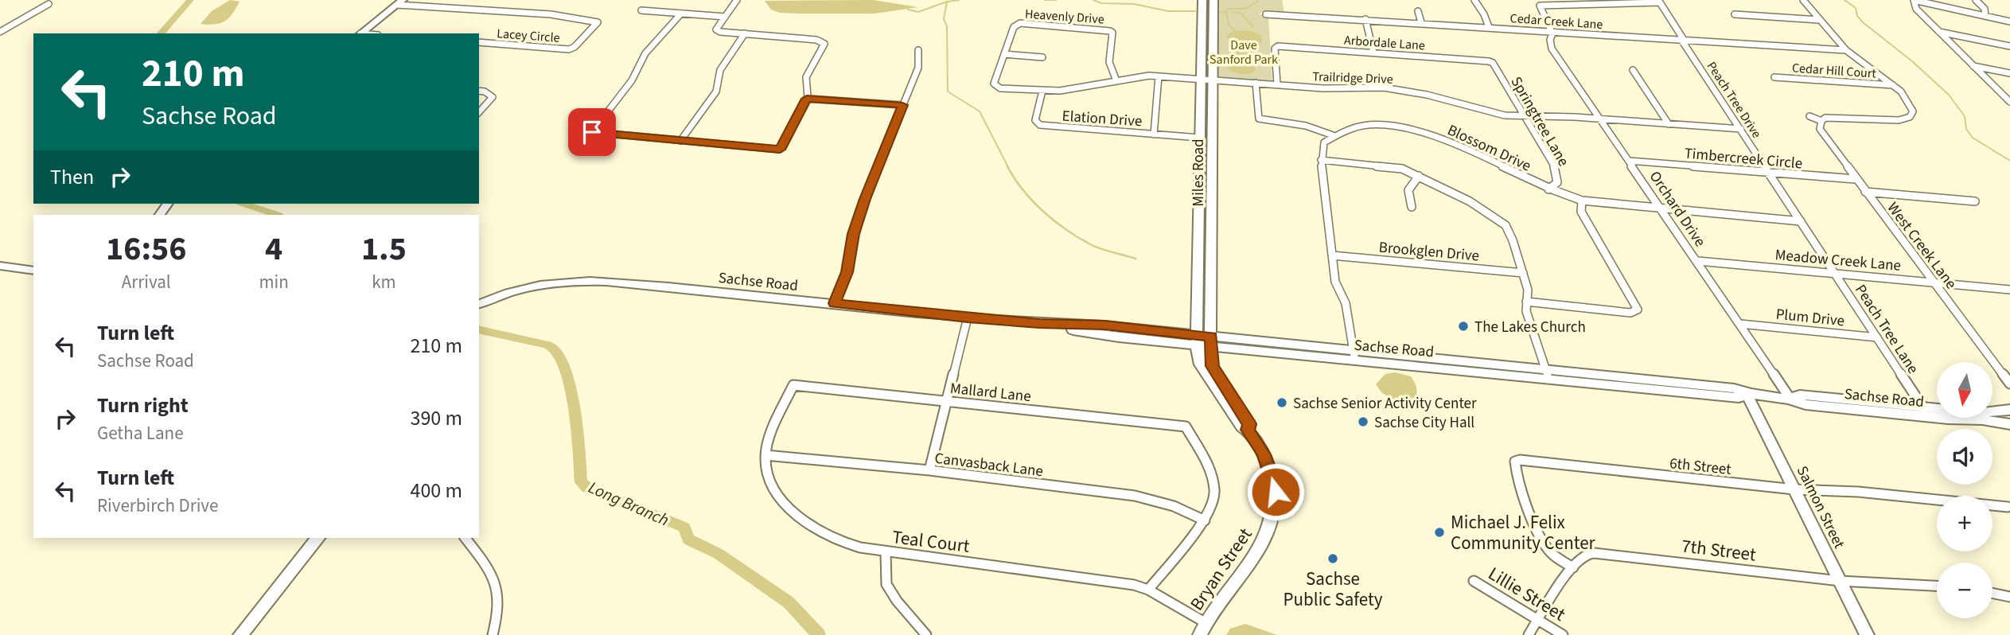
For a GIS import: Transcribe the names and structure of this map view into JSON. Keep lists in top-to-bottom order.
{
  "streets": {
    "main road": [
      "Miles Road",
      "Sachse Road",
      "Salmon Street",
      "Bryan Street"
    ],
    "street": [
      "Heavenly Drive",
      "Cedar Creek Lane",
      "Lacey Circle",
      "Arbordale Lane",
      "Cedar Hill Court",
      "Trailridge Drive",
      "Peach Tree Drive",
      "Elation Drive",
      "Springtree Lane",
      "Blossom Drive",
      "Timbercreek Circle",
      "Orchard Drive",
      "West Creek Lane",
      "Brookglen Drive",
      "Meadow Creek Lane",
      "Plum Drive",
      "Peach Tree Lane",
      "Mallard Lane",
      "Canvasback Lane",
      "6th Street",
      "Teal Court",
      "7th Street",
      "Lillie Street"
    ]
  },
  "crossings": [
    ["Heavenly Drive", "Trailridge Drive"],
    ["Cedar Creek Lane", "Peach Tree Drive"],
    ["Cedar Creek Lane", "Orchard Drive"],
    ["Arbordale Lane", "Trailridge Drive"],
    ["Arbordale Lane", "Springtree Lane"],
    ["Trailridge Drive", "Peach Tree Drive"],
    ["Trailridge Drive", "Elation Drive"],
    ["Trailridge Drive", "Springtree Lane"],
    ["Trailridge Drive", "Miles Road"],
    ["Trailridge Drive", "Orchard Drive"],
    ["Peach Tree Drive", "Timbercreek Circle"],
    ["Peach Tree Drive", "Peach Tree Lane"],
    ["Elation Drive", "Miles Road"],
    ["Springtree Lane", "Blossom Drive"],
    ["Blossom Drive", "Orchard Drive"],
    ["Blossom Drive", "Peach Tree Lane"],
    ["Timbercreek Circle", "Orchard Drive"],
    ["Timbercreek Circle", "West Creek Lane"],
    ["Timbercreek Circle", "Peach Tree Lane"],
    ["Miles Road", "Sachse Road"],
    ["Miles Road", "Bryan Street"],
    ["Orchard Drive", "Meadow Creek Lane"],
    ["Orchard Drive", "Sachse Road"],
    ["Orchard Drive", "Plum Drive"],
    ["West Creek Lane", "Meadow Creek Lane"],
    ["Meadow Creek Lane", "Peach Tree Lane"],
    ["Sachse Road", "Peach Tree Lane"],
    ["Sachse Road", "Salmon Street"],
    ["Sachse Road", "Bryan Street"],
    ["Plum Drive", "Peach Tree Lane"],
    ["Mallard Lane", "Canvasback Lane"],
    ["Mallard Lane", "Teal Court"],
    ["Canvasback Lane", "Teal Court"],
    ["6th Street", "Salmon Street"],
    ["6th Street", "7th Street"],
    ["Salmon Street", "7th Street"],
    ["Teal Court", "Bryan Street"],
    ["7th Street", "Lillie Street"]
  ],
  "water": ["Long Branch"],
  "parks": ["Dave Sanford Park"],
  "places": [
    "The Lakes Church",
    "Sachse Senior Activity Center",
    "Sachse City Hall",
    "Michael J. Felix Community Center",
    "Sachse Public Safety"
  ],
  "north": "bottom",
  "page": {
    "turn": ["210 m", "Sachse Road"],
    "then": "Then",
    "eta": [
      "16:56",
      "Arrival",
      "4",
      "min",
      "1.5",
      "km"
    ],
    "list": [
      {
        "name": "Turn left",
        "note": "Sachse Road",
        "value": "210 m"
      },
      {
        "name": "Turn right",
        "note": "Getha Lane",
        "value": "390 m"
      },
      {
        "name": "Turn left",
        "note": "Riverbirch Drive",
        "value": "400 m"
      }
    ],
    "map_buttons": ["+", "−"]
  }
}
